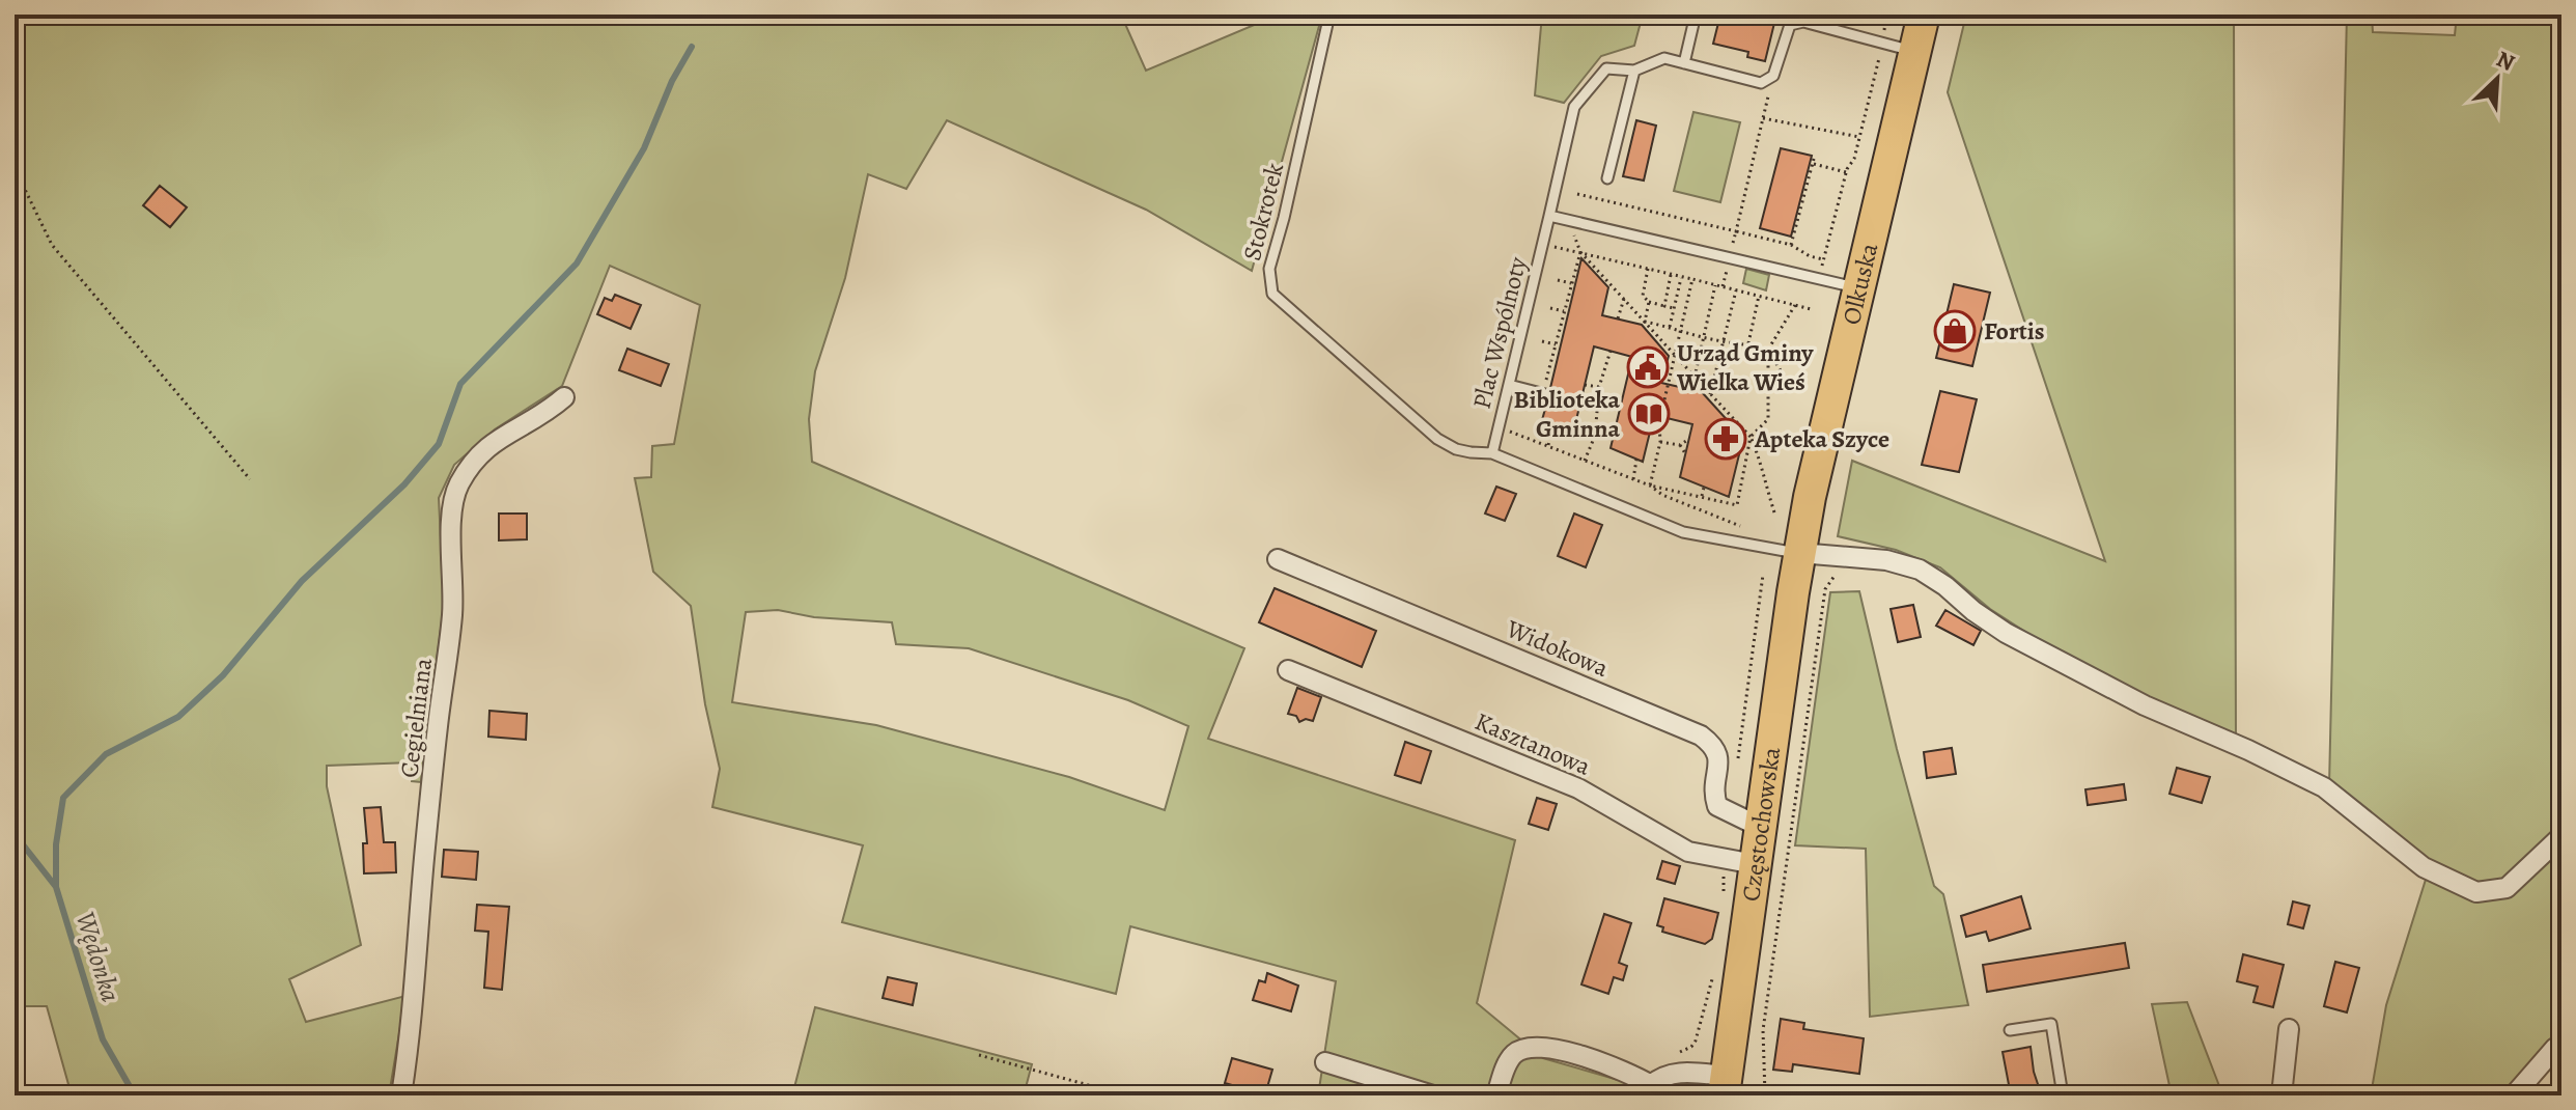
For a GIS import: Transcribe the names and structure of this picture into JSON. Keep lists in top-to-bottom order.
{
  "streets": {
    "main road": ["Olkuska", "Częstochowska"],
    "street": ["Widokowa", "Cegielniana", "Kasztanowa"],
    "lane": ["Stokrotek", "Plac Wspólnoty"]
  },
  "crossings": [
    ["Stokrotek", "Plac Wspólnoty"],
    ["Olkuska", "Częstochowska"],
    ["Widokowa", "Częstochowska"],
    ["Kasztanowa", "Częstochowska"]
  ],
  "water": ["Wędonka"],
  "places": {
    "shop": ["Fortis"],
    "public building": ["Urząd Gminy Wielka Wieś"],
    "library": ["Biblioteka Gminna"],
    "pharmacy": ["Apteka Szyce"]
  },
  "north": "top right"
}
